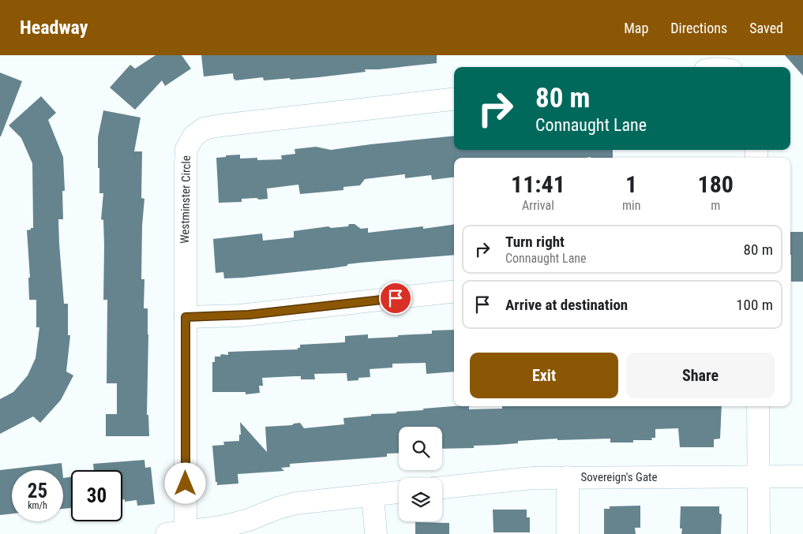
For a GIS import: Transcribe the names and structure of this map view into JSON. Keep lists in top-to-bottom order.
{
  "streets": {
    "street": ["Westminster Circle", "Sovereign's Gate"]
  },
  "page": {
    "header": "Headway",
    "nav": ["Map", "Directions", "Saved"],
    "turn": ["80 m", "Connaught Lane"],
    "eta": [
      "11:41",
      "Arrival",
      "1",
      "min",
      "180",
      "m"
    ],
    "list": [
      {
        "name": "Turn right",
        "note": "Connaught Lane",
        "value": "80 m"
      },
      {
        "name": "Arrive at destination",
        "value": "100 m"
      }
    ],
    "buttons": ["Exit", "Share"],
    "speed": "25 km/h",
    "limit": "30"
  }
}
